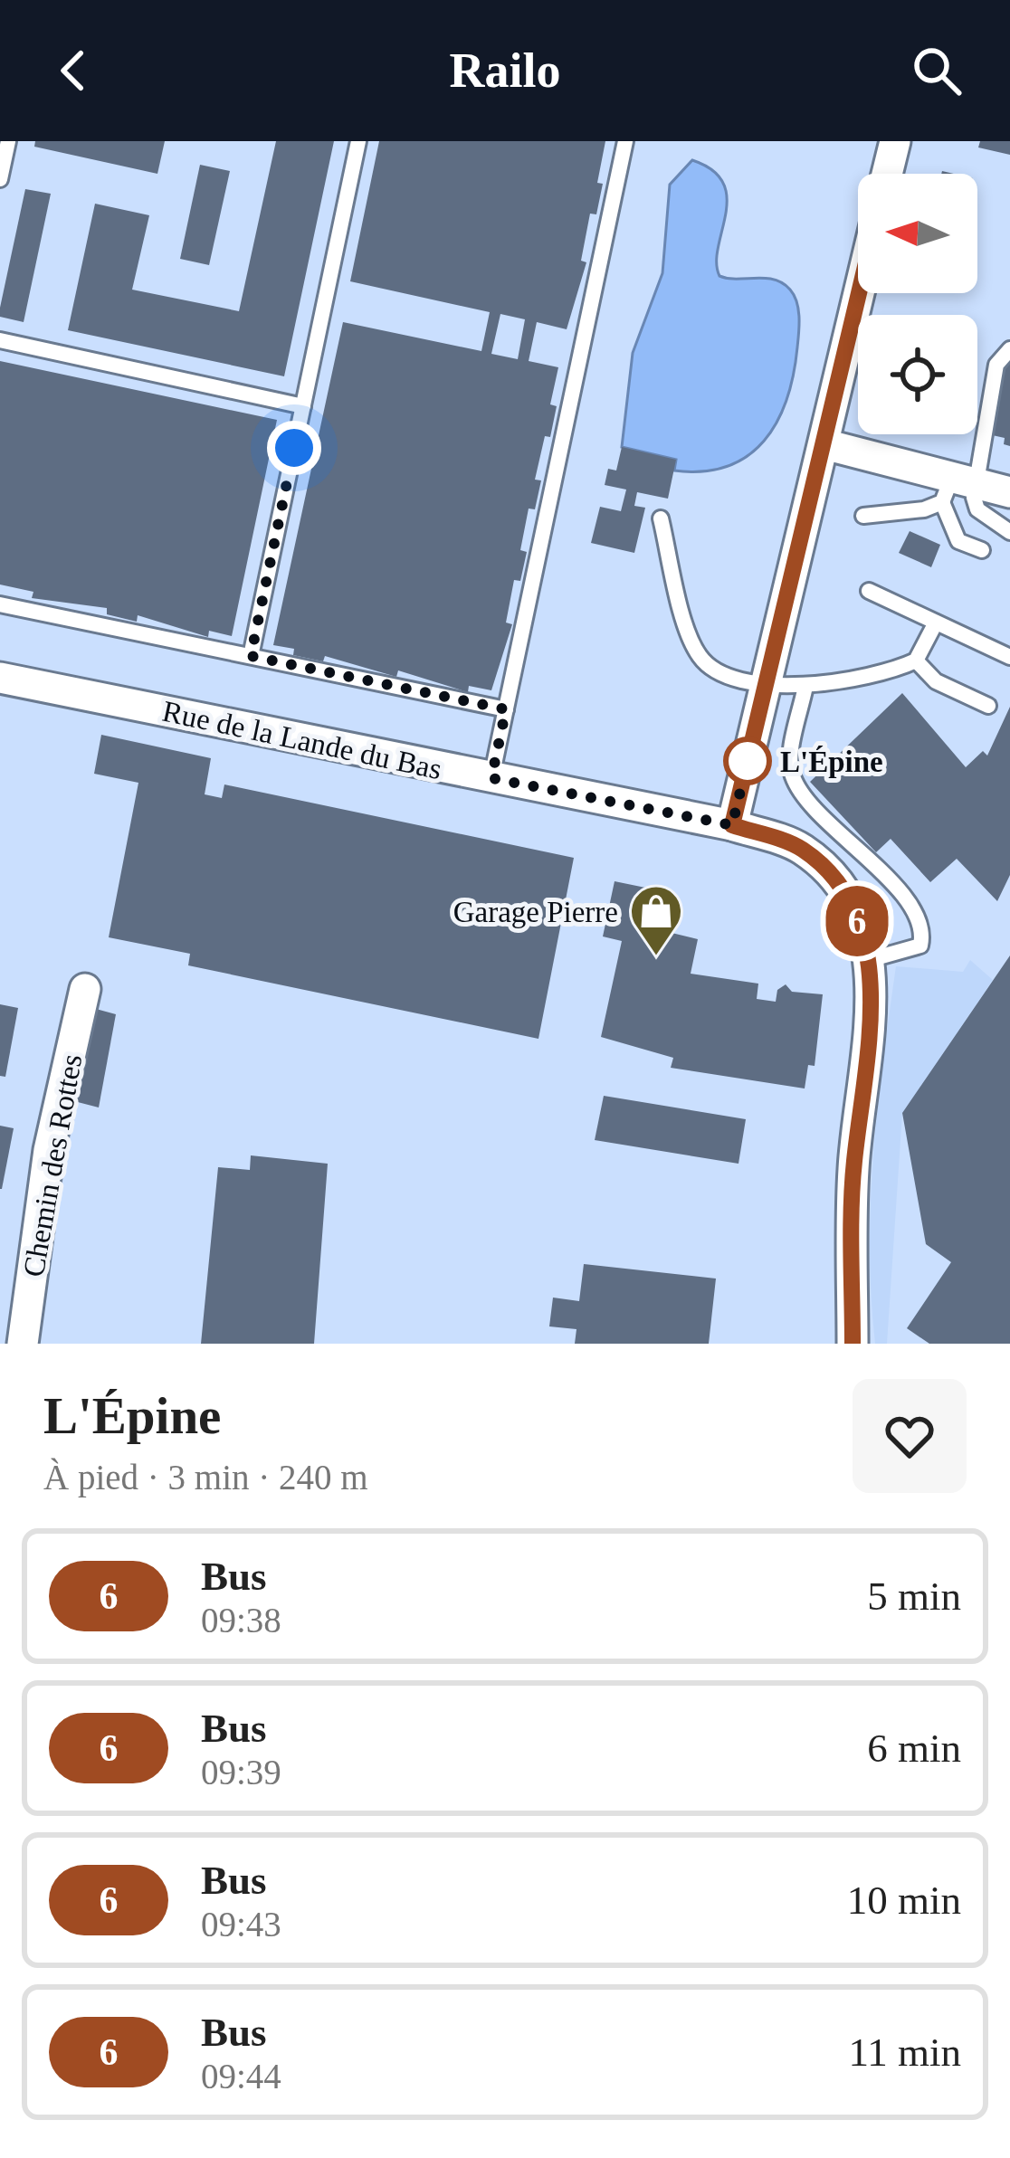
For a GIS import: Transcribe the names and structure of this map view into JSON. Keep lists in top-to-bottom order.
{
  "streets": {
    "street": ["Rue de la Lande du Bas", "Chemin des Rottes"]
  },
  "places": {
    "other": ["L'Épine"],
    "shop": ["Garage Pierre"]
  },
  "lines": ["bus line 6"],
  "north": "left",
  "page": {
    "header": "Railo",
    "on_map": "6",
    "heading": ["L'Épine", "À pied · 3 min · 240 m"],
    "list": [
      {
        "mark": "6",
        "name": "Bus",
        "note": "09:38",
        "value": "5 min"
      },
      {
        "mark": "6",
        "name": "Bus",
        "note": "09:39",
        "value": "6 min"
      },
      {
        "mark": "6",
        "name": "Bus",
        "note": "09:43",
        "value": "10 min"
      },
      {
        "mark": "6",
        "name": "Bus",
        "note": "09:44",
        "value": "11 min"
      }
    ]
  }
}
